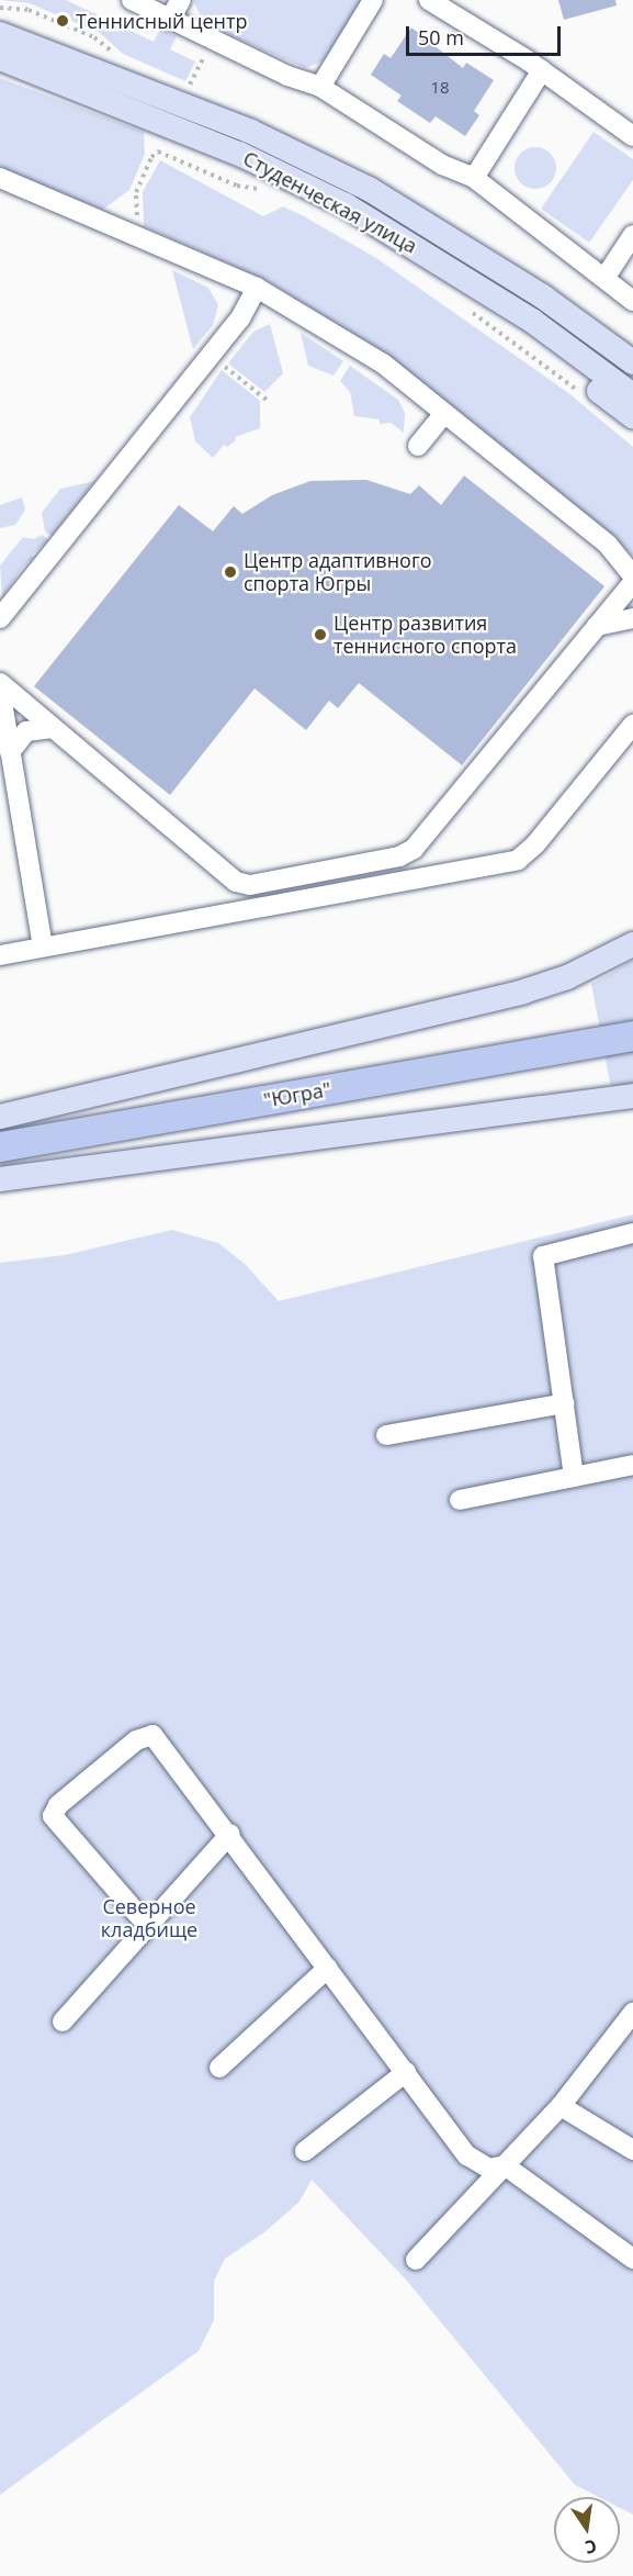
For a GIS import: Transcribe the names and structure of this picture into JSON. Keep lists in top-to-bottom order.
{
  "streets": {
    "highway": ["\"Югра\""],
    "main road": ["Студенческая улица"]
  },
  "parks": ["Северное кладбище"],
  "places": ["Теннисный центр", "Центр адаптивного спорта Югры", "Центр развития теннисного спорта"],
  "house_numbers": ["18"],
  "scale_bar": "50 m",
  "north": "bottom"
}
